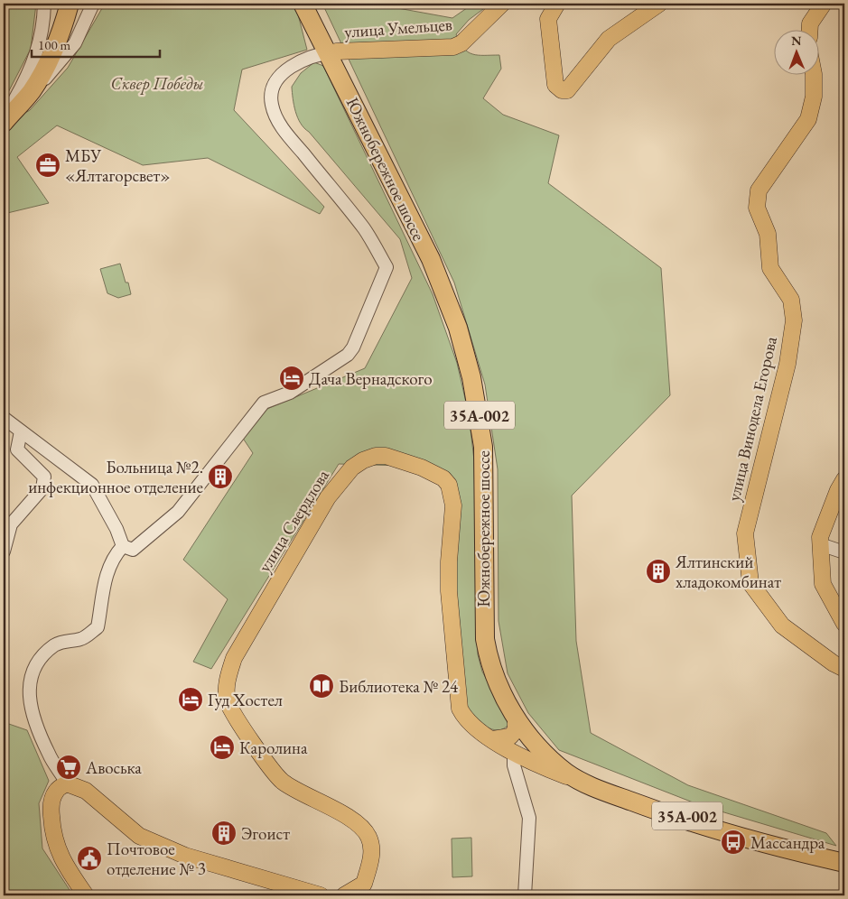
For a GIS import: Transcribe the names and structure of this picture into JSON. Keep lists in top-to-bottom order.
{
  "streets": {
    "highway": ["Южнобережное шоссе", "35А-002"],
    "main road": ["улица Умельцев", "улица Винодела Егорова", "улица Свердлова"]
  },
  "crossings": [
    ["улица Умельцев", "Южнобережное шоссе"],
    ["Южнобережное шоссе", "улица Свердлова"]
  ],
  "parks": ["Сквер Победы"],
  "places": {
    "office": ["МБУ «Ялтагорсвет»"],
    "hotel": ["Дача Вернадского", "Гуд Хостел", "Каролина"],
    "building": ["Больница №2. инфекционное отделение", "Ялтинский хладокомбинат", "Эгоист"],
    "library": ["Библиотека № 24"],
    "supermarket": ["Авоська"],
    "bus stop": ["Массандра"],
    "public building": ["Почтовое отделение № 3"]
  },
  "scale_bar": "100 m",
  "north": "top"
}
